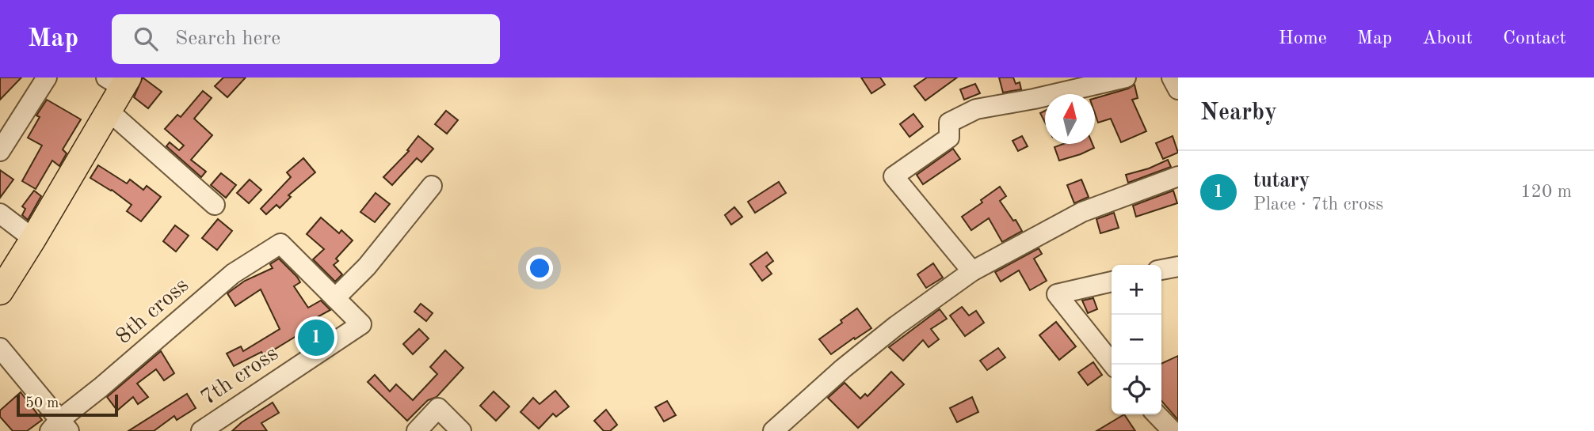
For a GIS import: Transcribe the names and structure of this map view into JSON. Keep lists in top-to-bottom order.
{
  "streets": {
    "street": ["8th cross", "7th cross"]
  },
  "crossings": [
    ["8th cross", "7th cross"]
  ],
  "scale_bar": "50 m",
  "north": "top",
  "page": {
    "header": "Map",
    "search": "Search here",
    "nav": [
      "Home",
      "Map",
      "About",
      "Contact"
    ],
    "heading": "Nearby",
    "list": [
      {
        "mark": "1",
        "name": "tutary",
        "note": "Place · 7th cross",
        "value": "120 m"
      }
    ],
    "map_buttons": ["+", "−"],
    "pins": "1",
    "scale": "50 m"
  }
}
